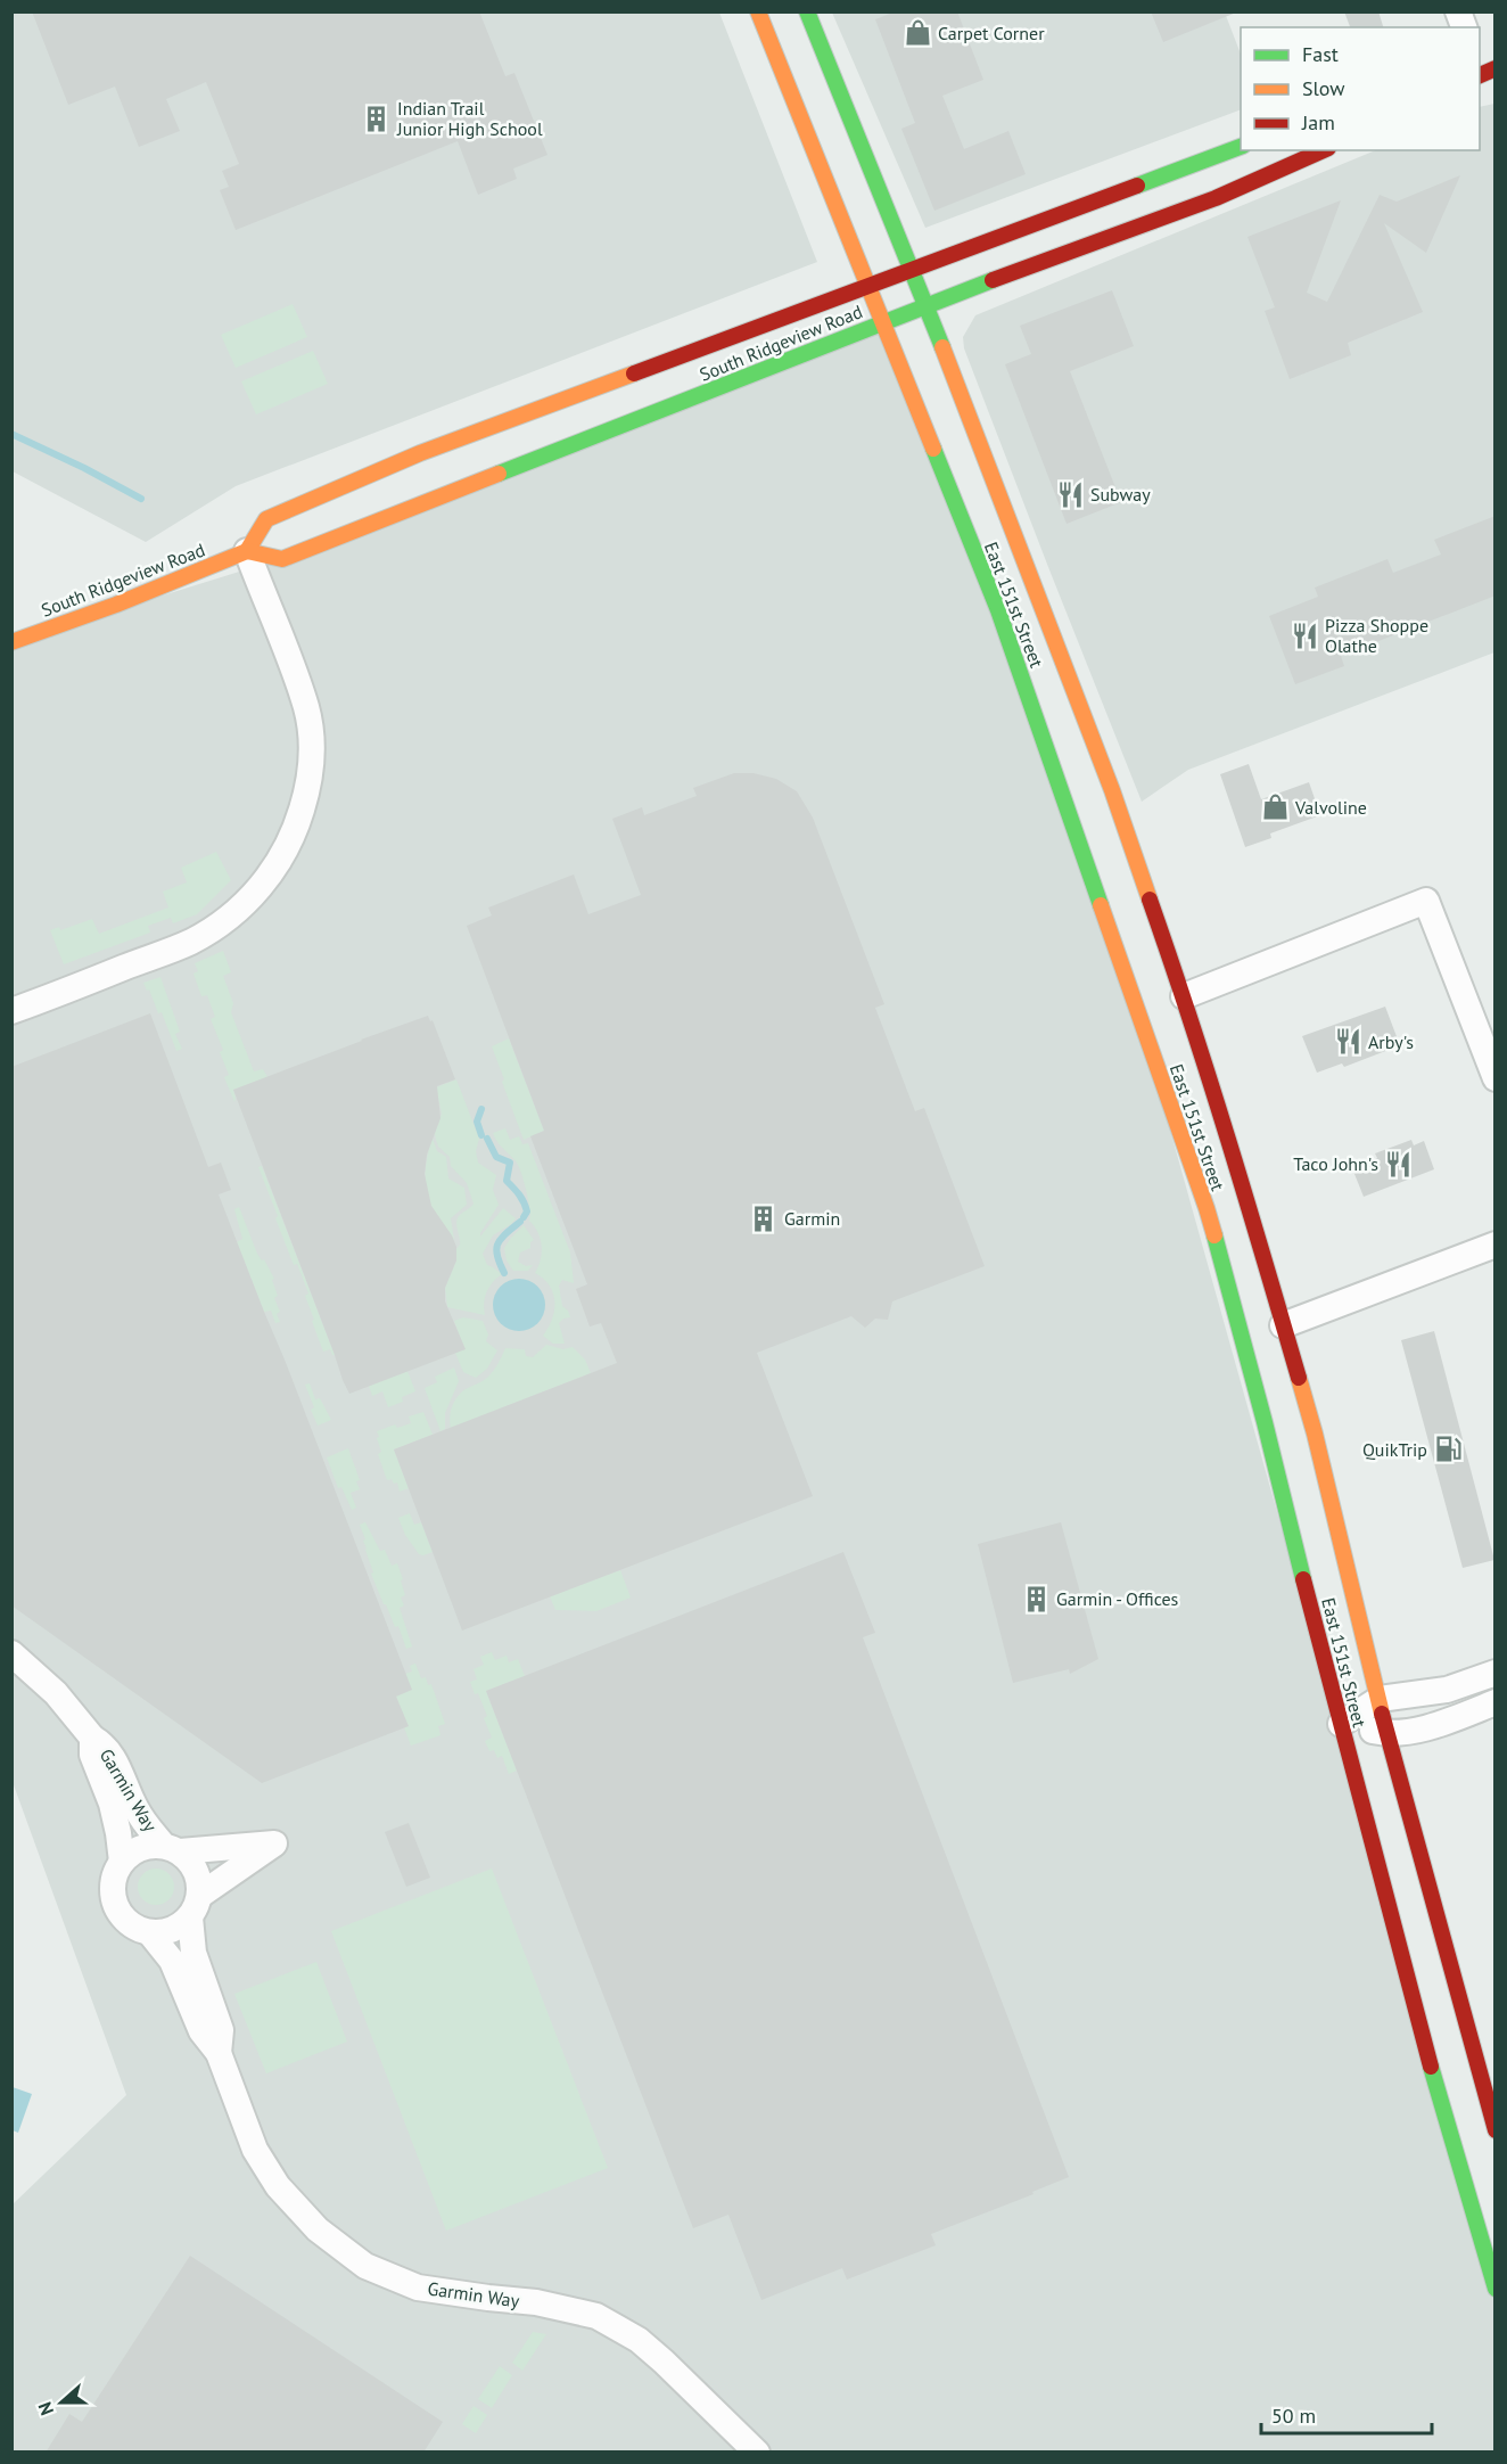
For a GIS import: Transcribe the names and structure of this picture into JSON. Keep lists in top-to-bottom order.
{
  "streets": {
    "main road": ["South Ridgeview Road", "East 151st Street"],
    "street": ["Garmin Way"]
  },
  "crossings": [
    ["South Ridgeview Road", "East 151st Street"]
  ],
  "places": {
    "shop": ["Carpet Corner", "Valvoline"],
    "building": ["Indian Trail Junior High School", "Garmin", "Garmin - Offices"],
    "restaurant": [
      "Subway",
      "Pizza Shoppe Olathe",
      "Arby's",
      "Taco John's"
    ],
    "fuel station": ["QuikTrip"]
  },
  "legend": ["Fast", "Slow", "Jam"],
  "scale_bar": "50 m",
  "north": "left"
}
